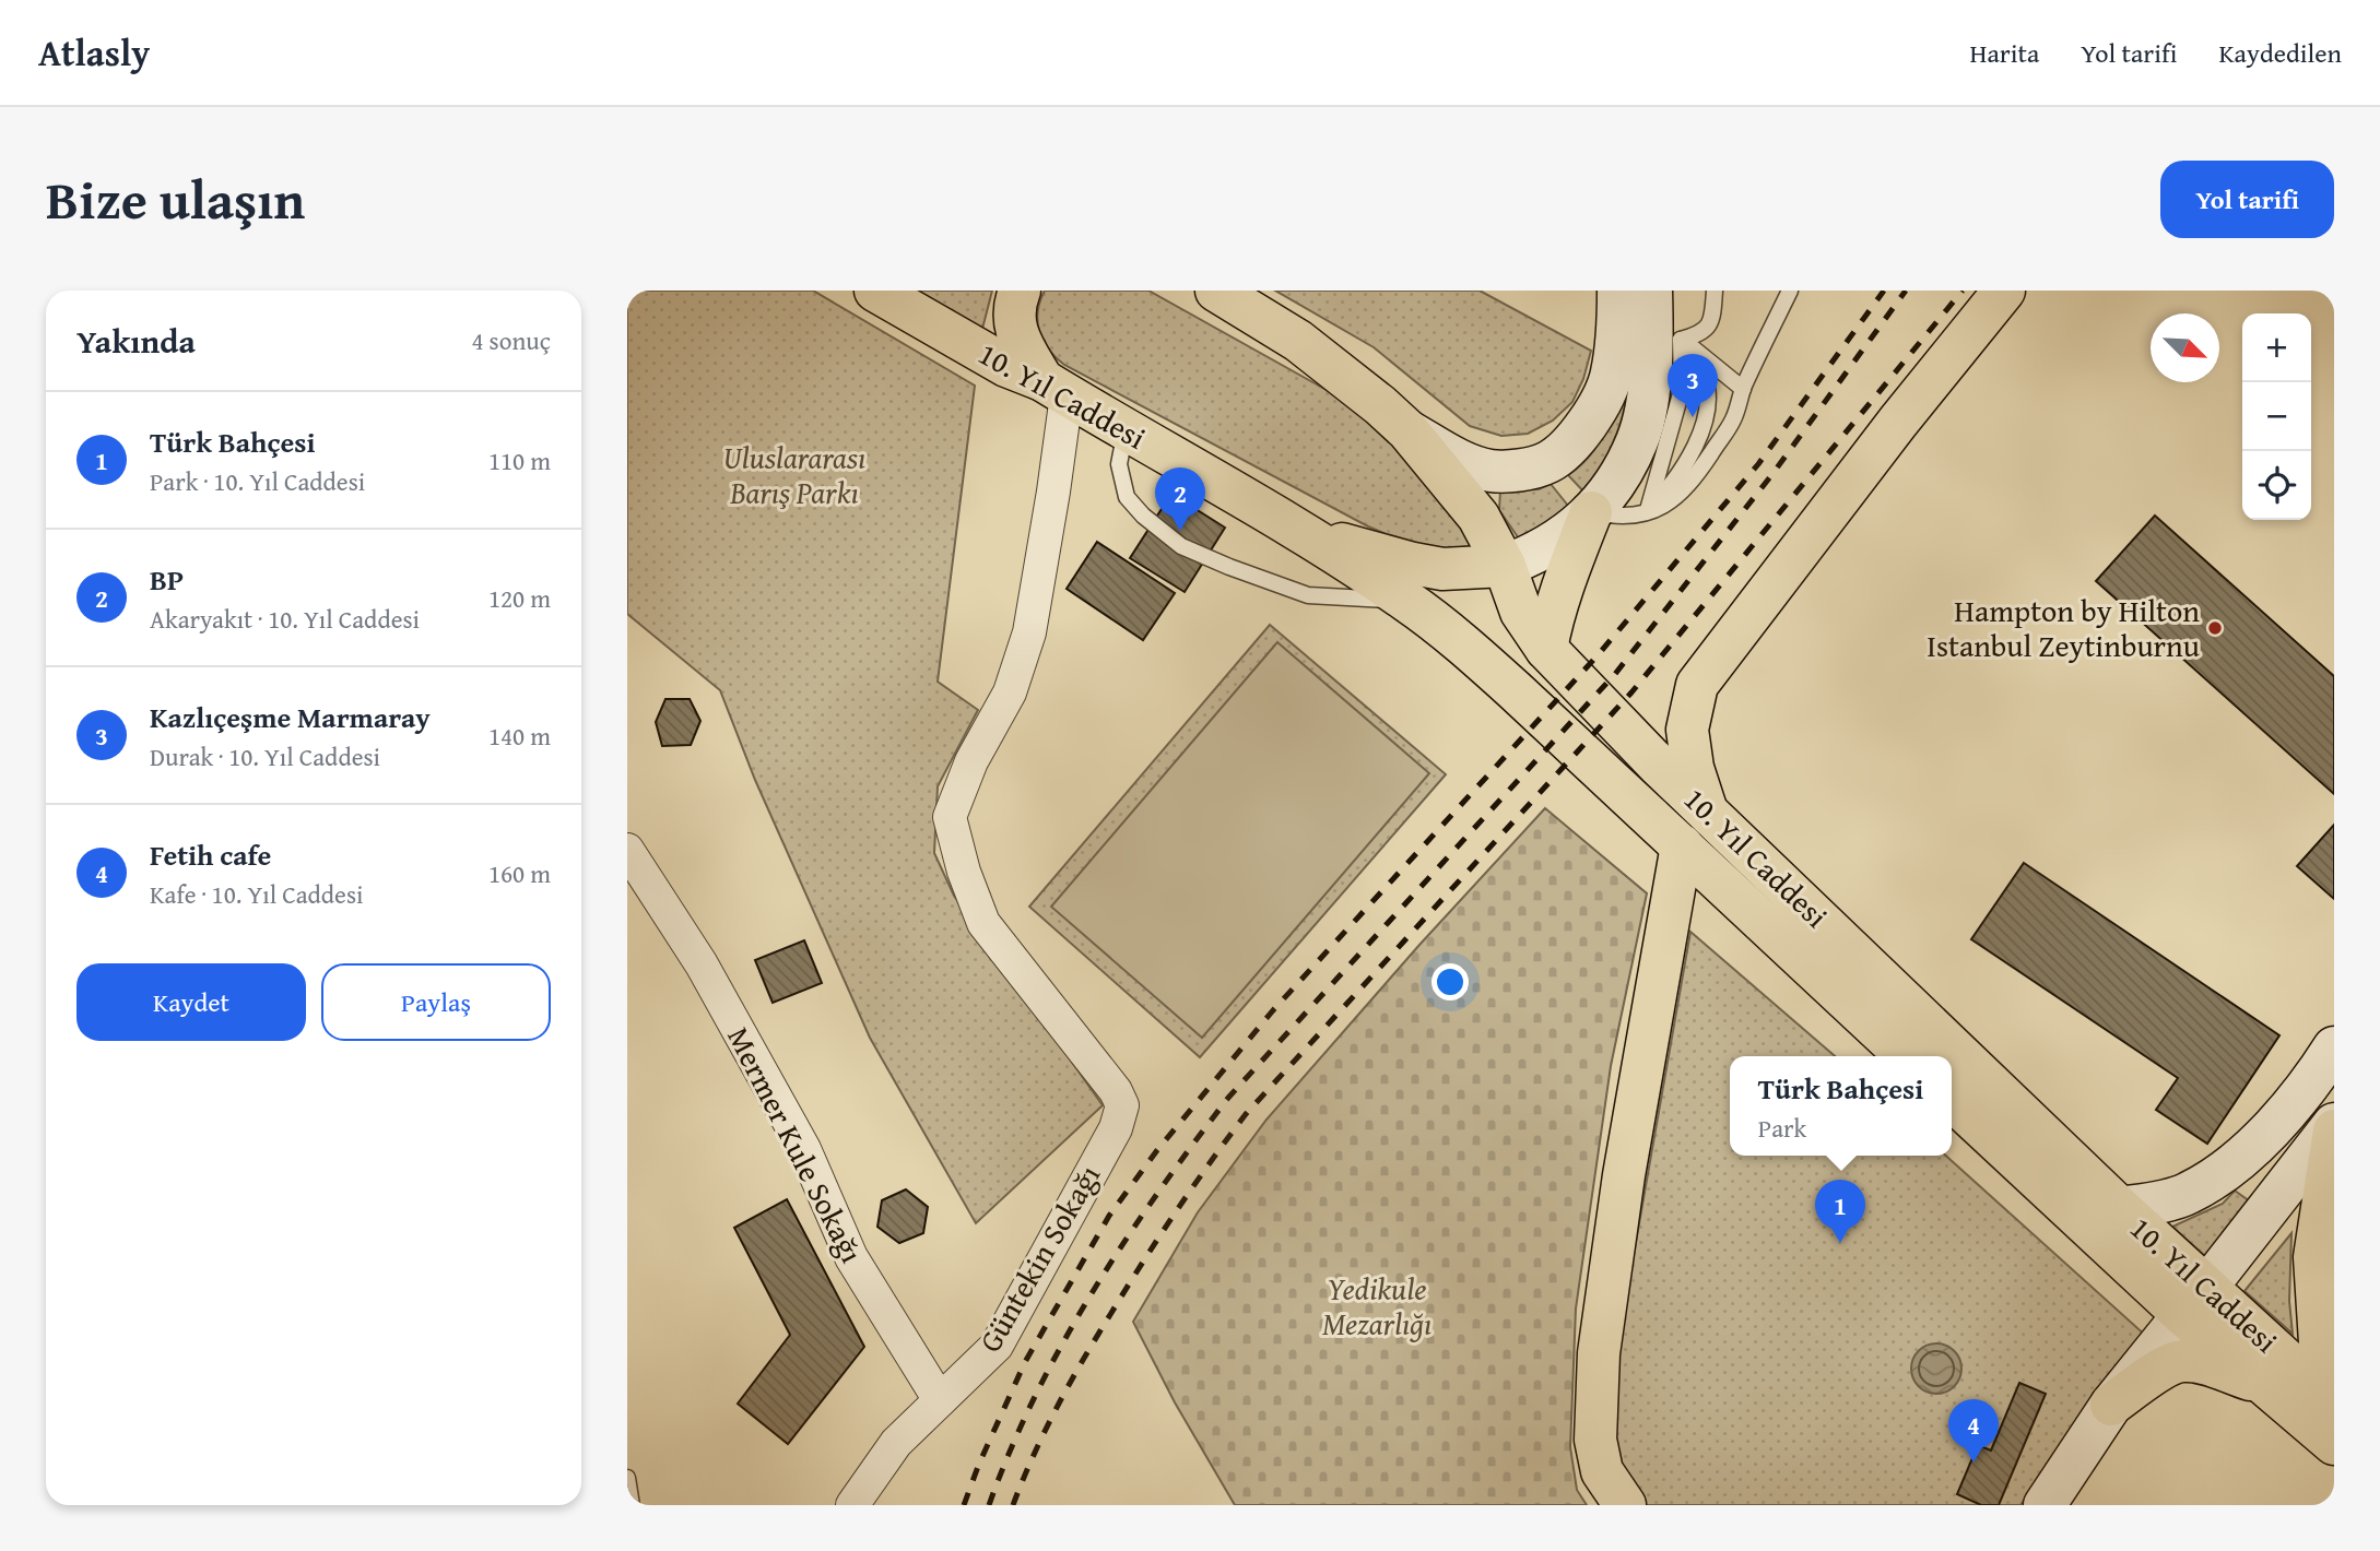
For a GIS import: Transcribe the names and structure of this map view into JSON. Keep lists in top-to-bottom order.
{
  "streets": {
    "main road": ["10. Yıl Caddesi"],
    "street": ["Mermer Kule Sokağı", "Güntekin Sokağı"]
  },
  "crossings": [
    ["10. Yıl Caddesi", "Güntekin Sokağı"],
    ["Mermer Kule Sokağı", "Güntekin Sokağı"]
  ],
  "parks": ["Uluslararası Barış Parkı", "Yedikule Mezarlığı"],
  "places": ["Hampton by Hilton Istanbul Zeytinburnu"],
  "north": "bottom right",
  "page": {
    "header": "Atlasly",
    "nav": ["Harita", "Yol tarifi", "Kaydedilen"],
    "title": "Bize ulaşın",
    "buttons": [
      "Yol tarifi",
      ["Kaydet", "Paylaş"]
    ],
    "heading": ["Yakında", "4 sonuç"],
    "map_buttons": ["+", "−"],
    "pins": [
      "3",
      "2",
      "1",
      "4"
    ],
    "list": [
      {
        "mark": "1",
        "name": "Türk Bahçesi",
        "note": "Park · 10. Yıl Caddesi",
        "value": "110 m"
      },
      {
        "mark": "2",
        "name": "BP",
        "note": "Akaryakıt · 10. Yıl Caddesi",
        "value": "120 m"
      },
      {
        "mark": "3",
        "name": "Kazlıçeşme Marmaray",
        "note": "Durak · 10. Yıl Caddesi",
        "value": "140 m"
      },
      {
        "mark": "4",
        "name": "Fetih cafe",
        "note": "Kafe · 10. Yıl Caddesi",
        "value": "160 m"
      }
    ],
    "popup": ["Türk Bahçesi", "Park"]
  }
}
